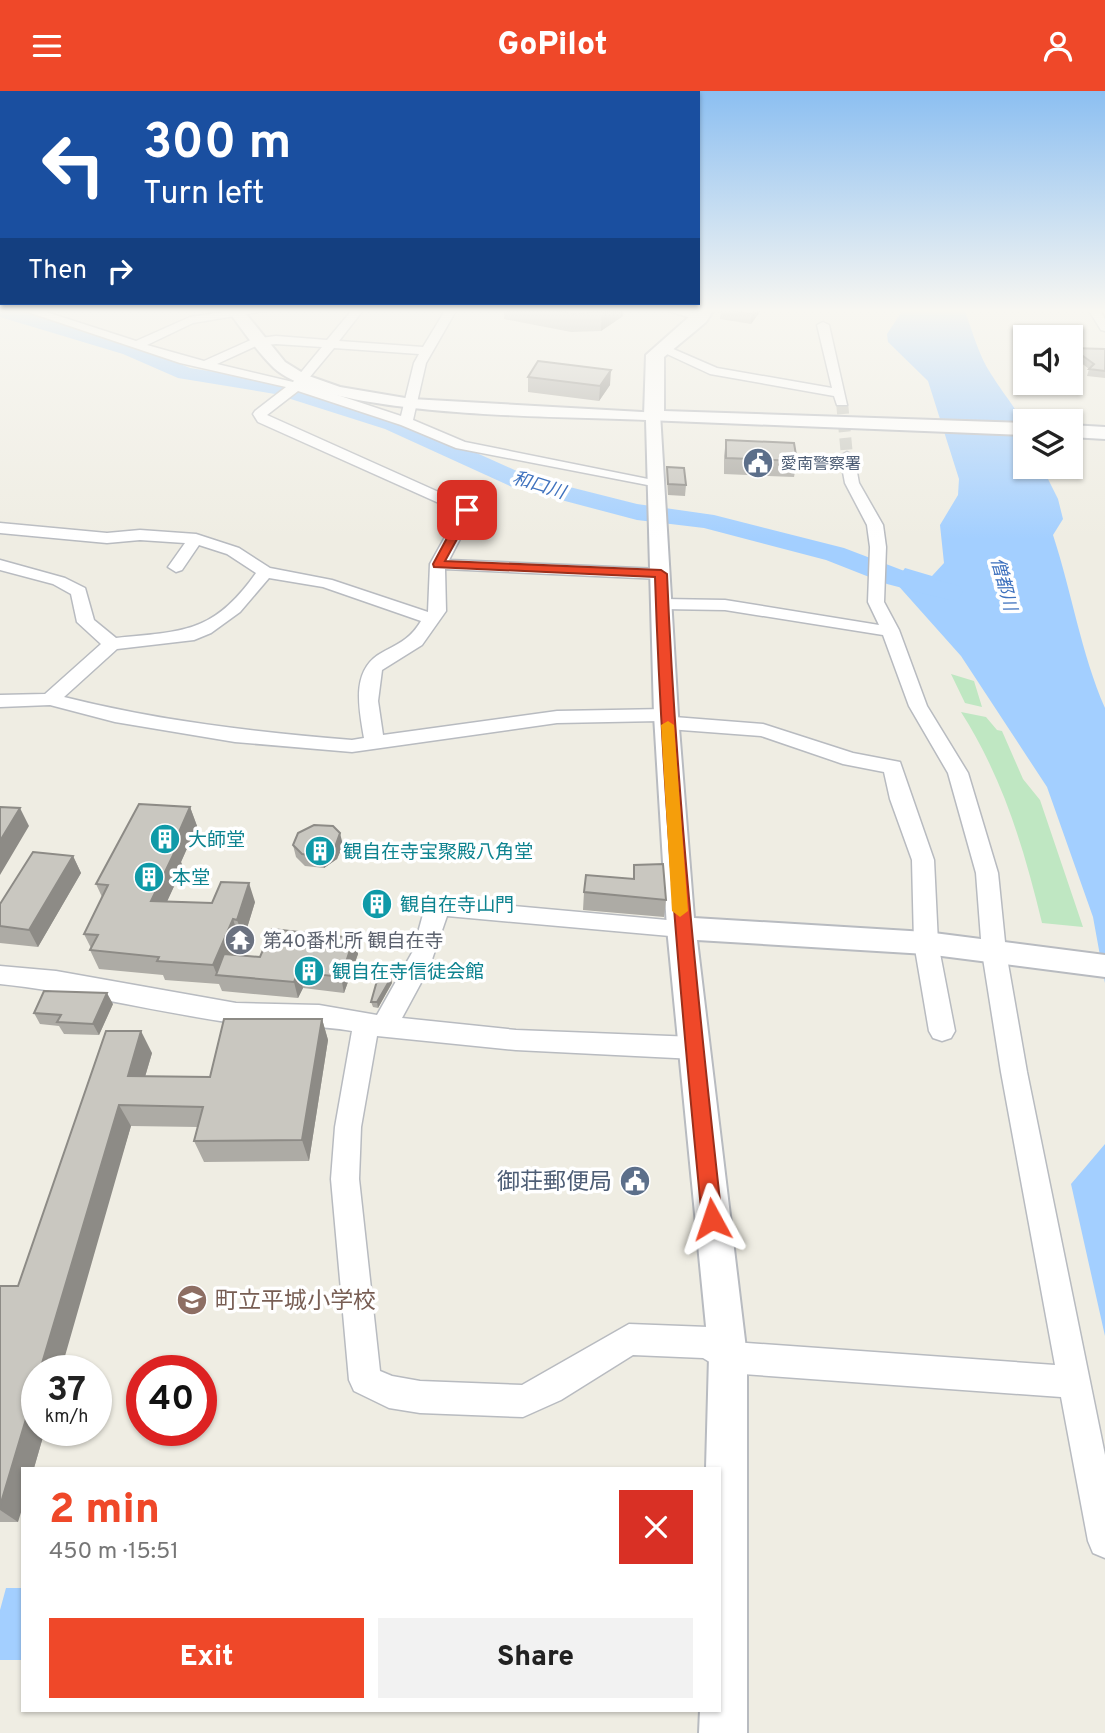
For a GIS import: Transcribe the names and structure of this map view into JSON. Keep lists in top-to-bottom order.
{
  "water": ["和口川", "僧都川"],
  "places": {
    "public building": ["愛南警察署", "御荘郵便局"],
    "building": [
      "大師堂",
      "観自在寺宝聚殿八角堂",
      "本堂",
      "観自在寺山門",
      "観自在寺信徒会館"
    ],
    "temple": ["第40番札所 観自在寺"],
    "school or university": ["町立平城小学校"]
  },
  "page": {
    "header": "GoPilot",
    "turn": ["300 m", "Turn left"],
    "then": "Then",
    "speed": "37 km/h",
    "limit": "40",
    "heading": ["2 min", "450 m · 15:51"],
    "buttons": ["Exit", "Share"]
  }
}
